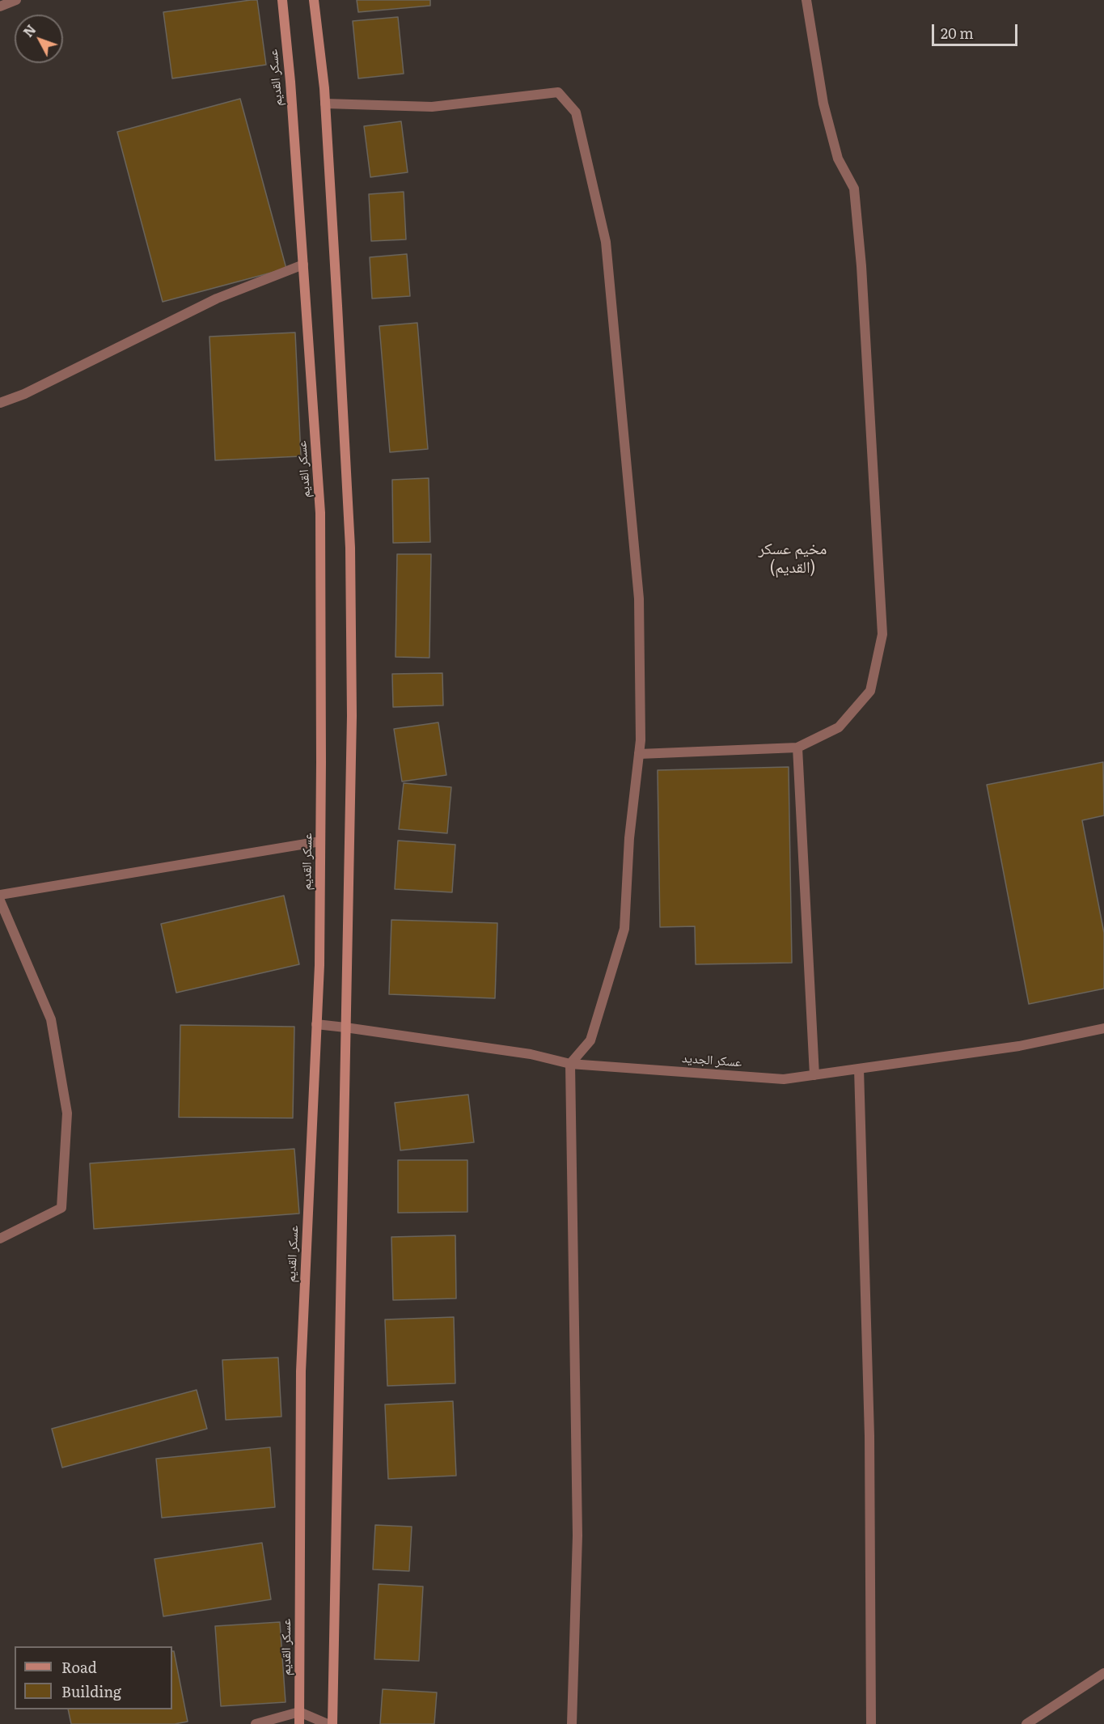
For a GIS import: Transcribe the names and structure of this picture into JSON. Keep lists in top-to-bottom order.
{
  "streets": {
    "street": ["عسكر القديم", "عسكر الجديد"]
  },
  "crossings": [
    ["عسكر القديم", "عسكر الجديد"]
  ],
  "districts": ["مخيم عسكر (القديم)"],
  "legend": ["Road", "Building"],
  "scale_bar": "20 m",
  "north": "top left"
}
